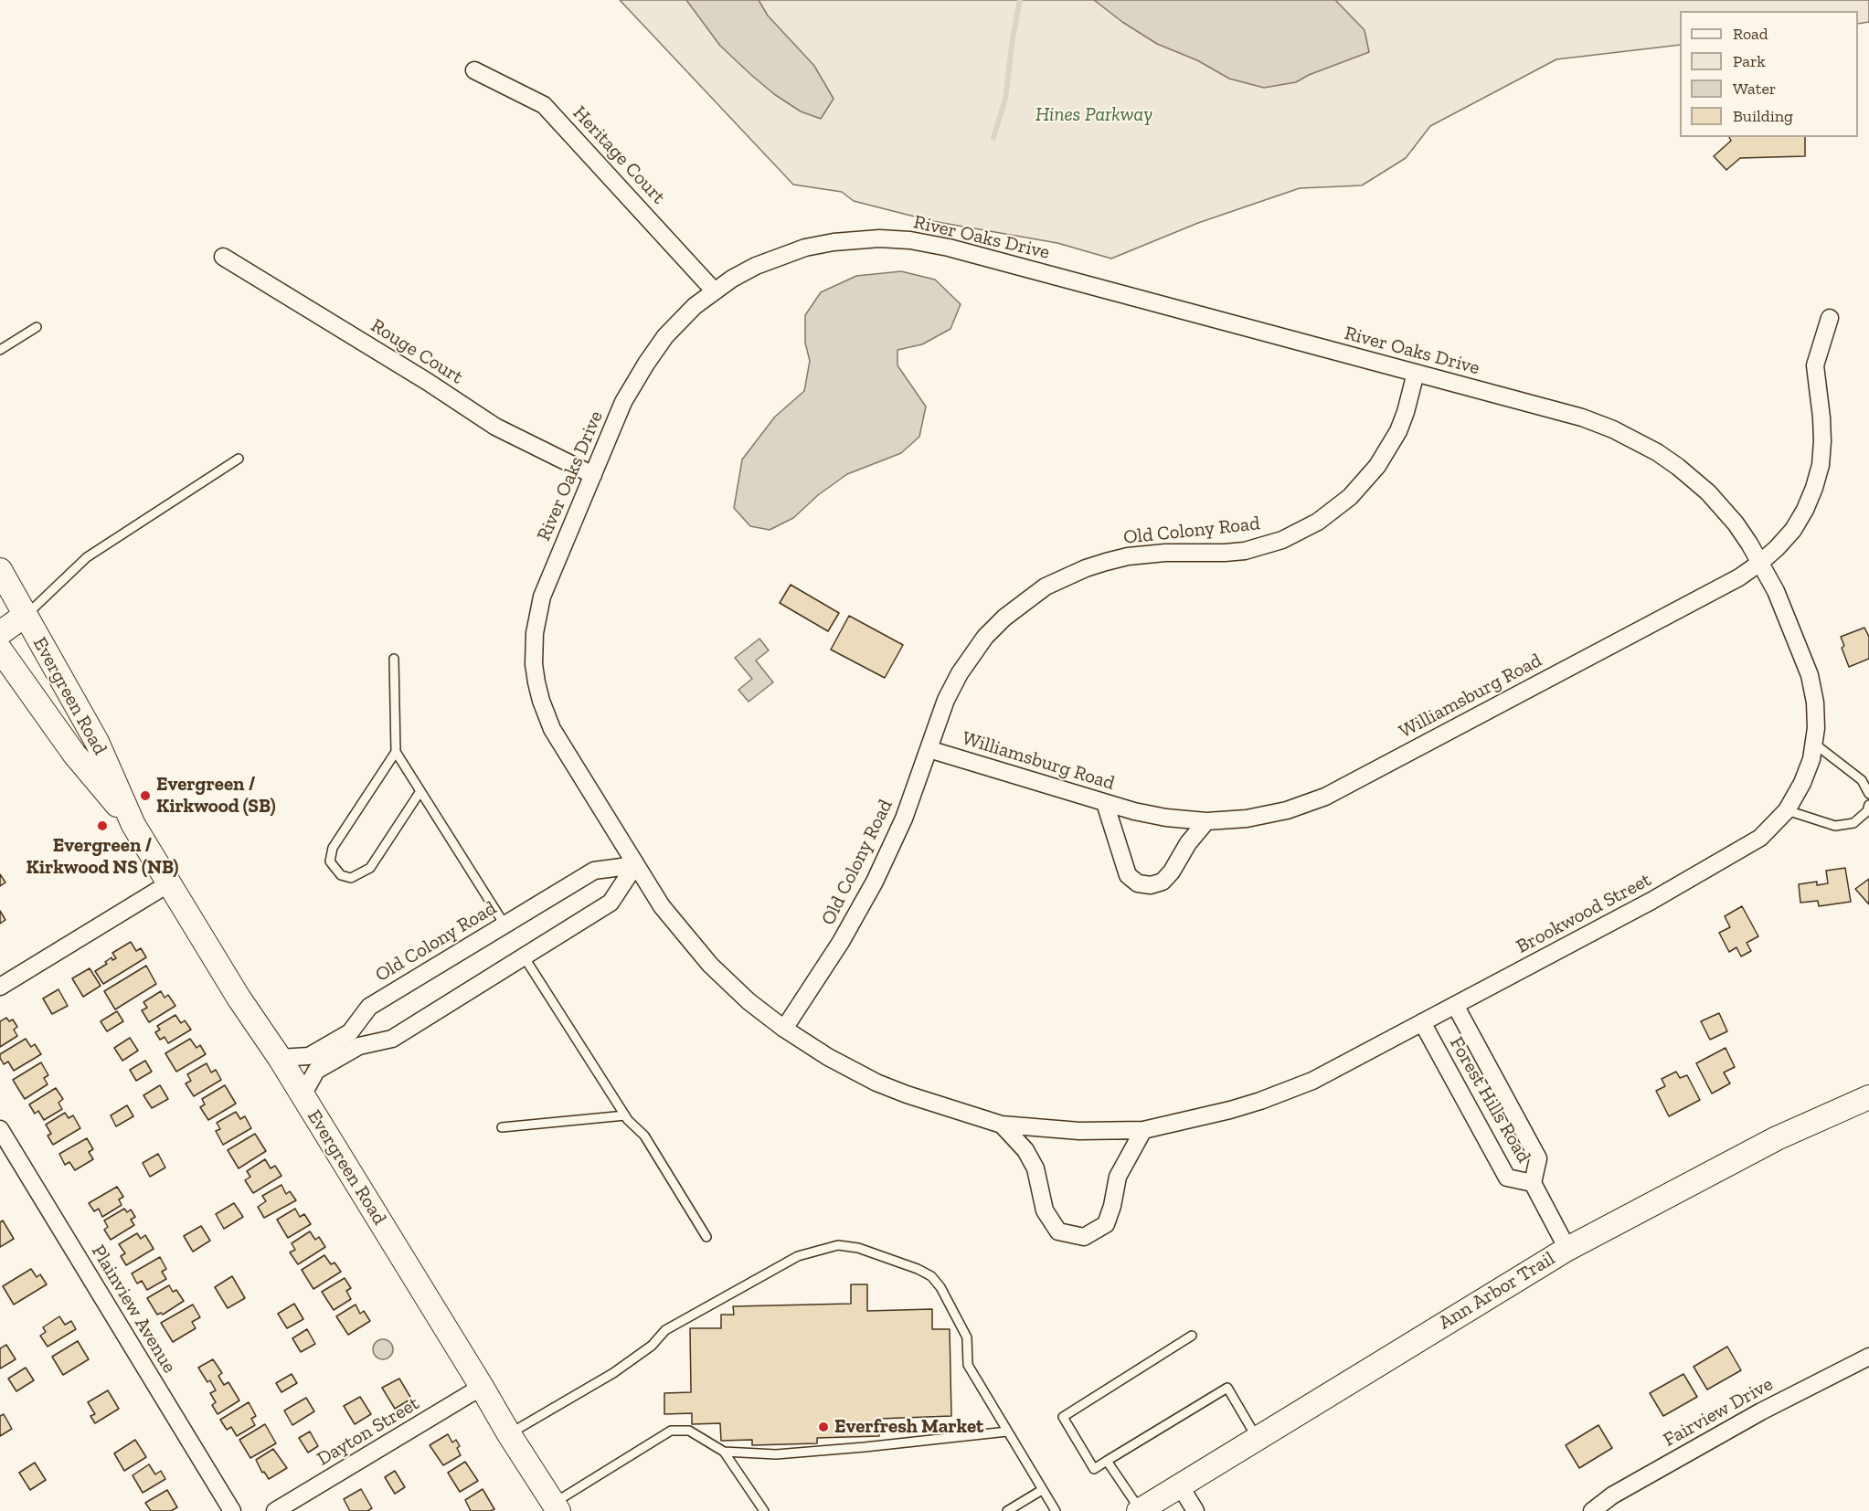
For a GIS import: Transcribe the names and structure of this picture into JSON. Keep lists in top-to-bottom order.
{
  "streets": {
    "street": [
      "Heritage Court",
      "River Oaks Drive",
      "Rouge Court",
      "Old Colony Road",
      "Evergreen Road",
      "Williamsburg Road",
      "Brookwood Street",
      "Forest Hills Road",
      "Ann Arbor Trail",
      "Plainview Avenue",
      "Fairview Drive",
      "Dayton Street"
    ]
  },
  "crossings": [
    ["Heritage Court", "River Oaks Drive"],
    ["River Oaks Drive", "Rouge Court"],
    ["River Oaks Drive", "Old Colony Road"],
    ["River Oaks Drive", "Williamsburg Road"],
    ["River Oaks Drive", "Brookwood Street"],
    ["Old Colony Road", "Evergreen Road"],
    ["Old Colony Road", "Williamsburg Road"],
    ["Old Colony Road", "Brookwood Street"],
    ["Evergreen Road", "Dayton Street"],
    ["Williamsburg Road", "Brookwood Street"],
    ["Brookwood Street", "Forest Hills Road"],
    ["Forest Hills Road", "Ann Arbor Trail"]
  ],
  "parks": ["Hines Parkway"],
  "places": ["Evergreen / Kirkwood (SB)", "Evergreen / Kirkwood NS (NB)", "Everfresh Market"],
  "legend": [
    "Road",
    "Park",
    "Water",
    "Building"
  ]
}
